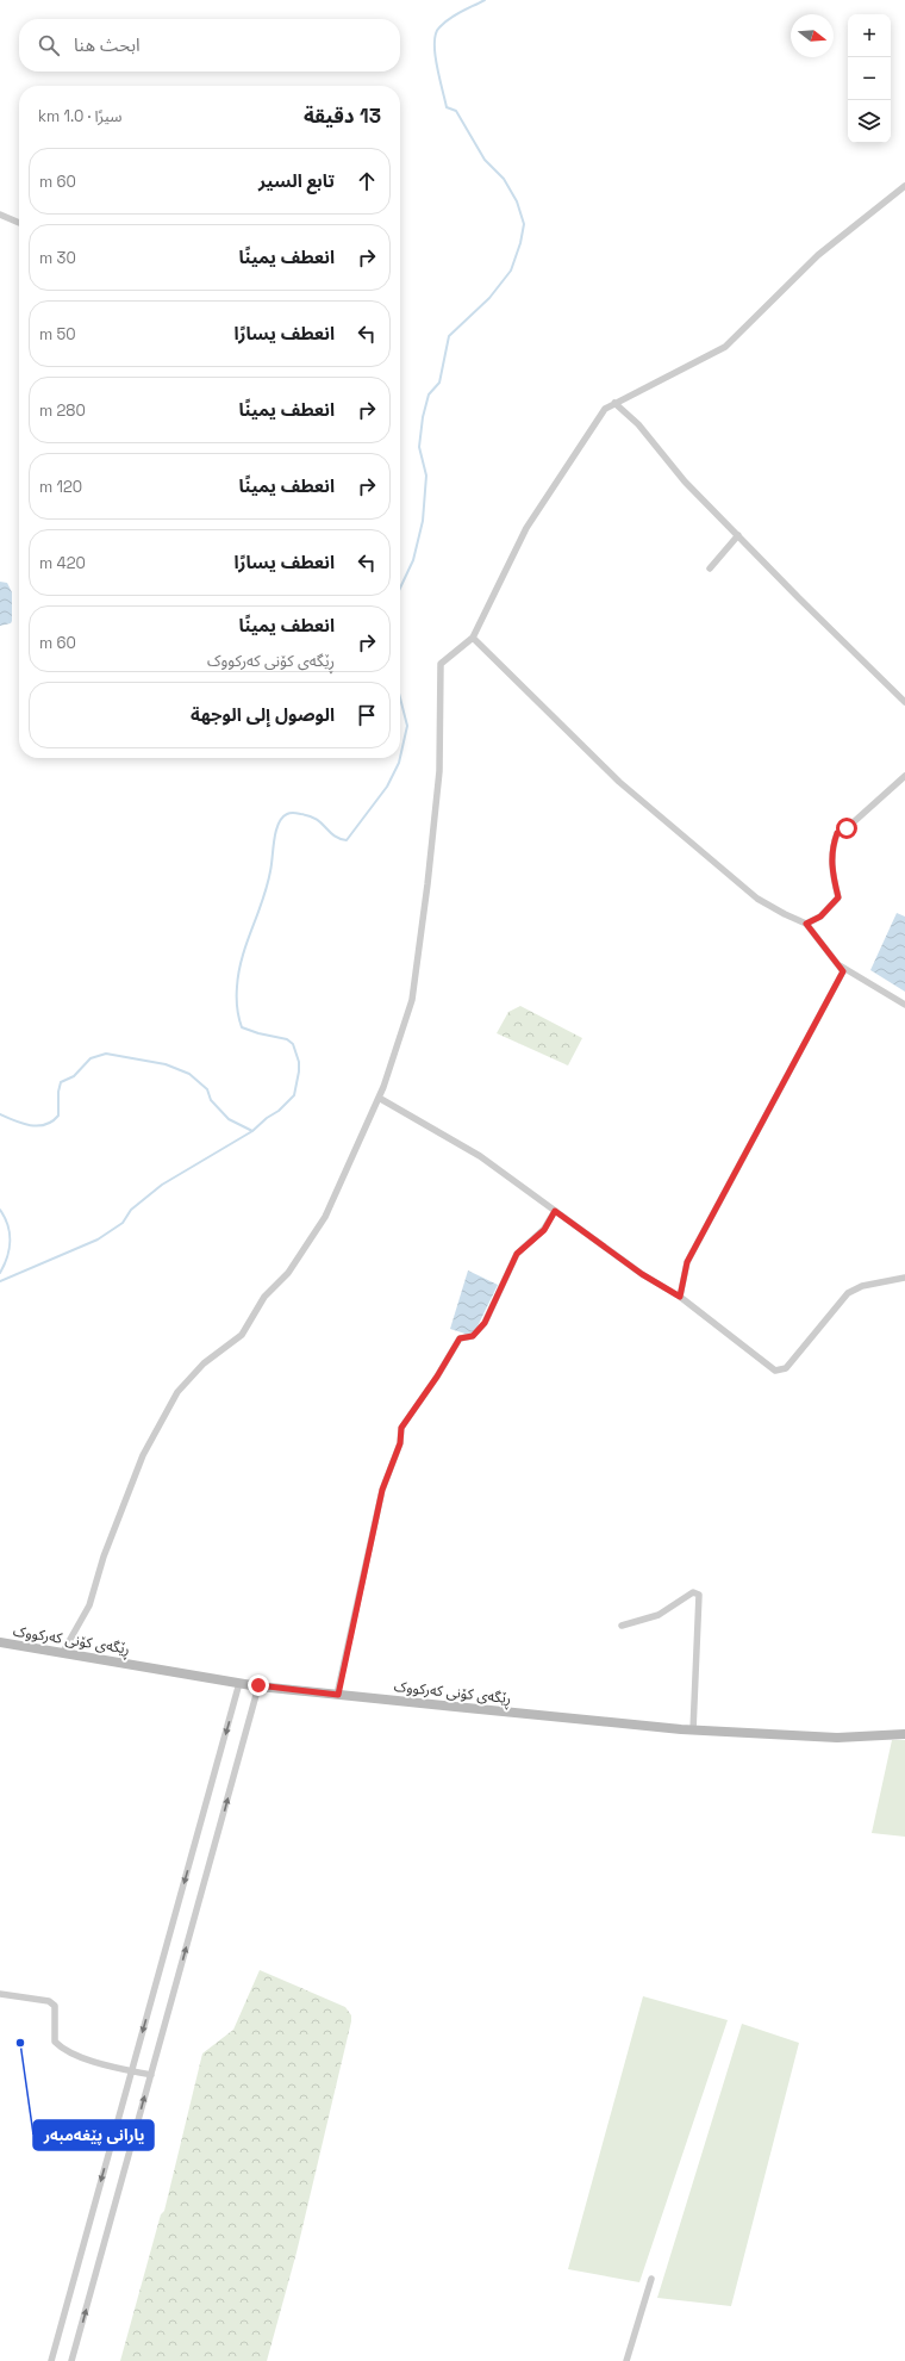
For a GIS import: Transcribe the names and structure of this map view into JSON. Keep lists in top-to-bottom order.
{
  "streets": {
    "street": ["ڕێگەی کۆنی کەرکووک"]
  },
  "places": ["یارانی پێغەمبەر"],
  "north": "right",
  "page": {
    "map_buttons": ["+", "−"],
    "search": "ابحث هنا",
    "heading": ["13 دقيقة", "سيرًا · 1.0 km"],
    "list": [
      ["تابع السير", "60 m"],
      ["انعطف يمينًا", "30 m"],
      ["انعطف يسارًا", "50 m"],
      ["انعطف يمينًا", "280 m"],
      ["انعطف يمينًا", "120 m"],
      ["انعطف يسارًا", "420 m"],
      ["انعطف يمينًا", "ڕێگەی کۆنی کەرکووک", "60 m"],
      "الوصول إلى الوجهة"
    ]
  }
}
